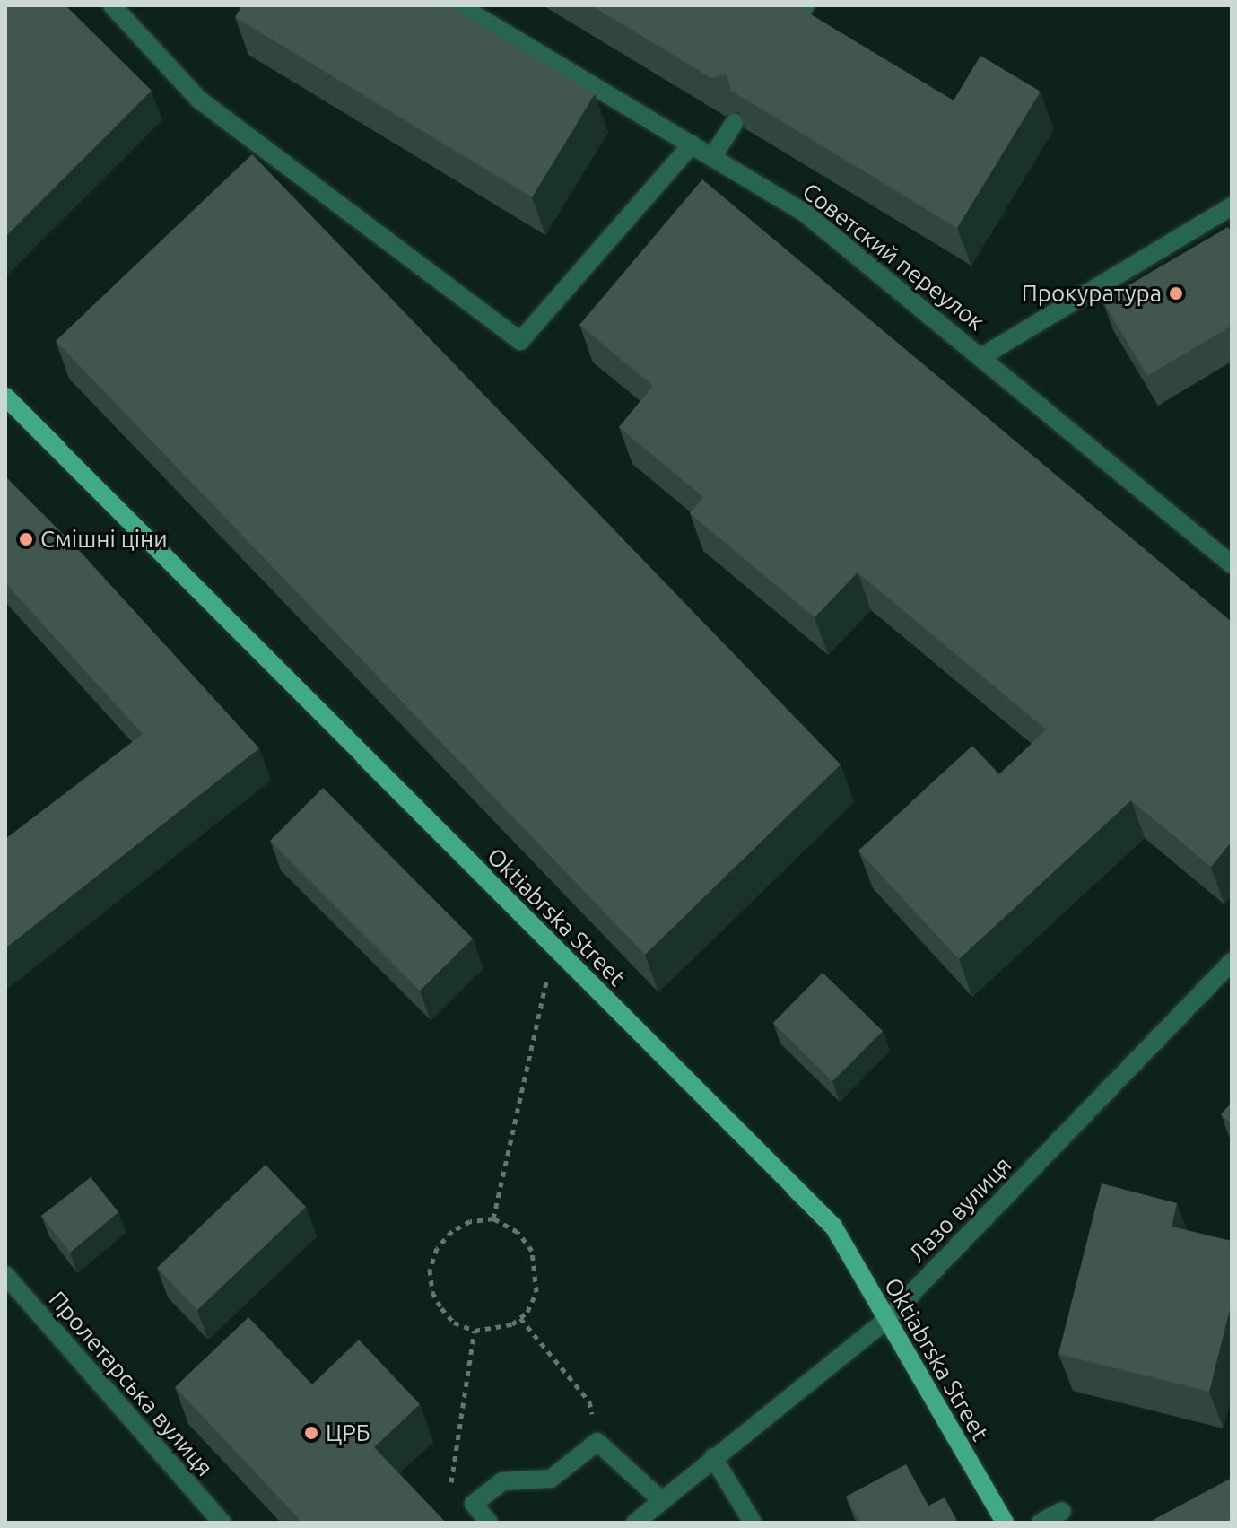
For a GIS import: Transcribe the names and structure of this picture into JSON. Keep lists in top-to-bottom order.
{
  "streets": {
    "main road": ["Oktiabrska Street"],
    "street": ["Советский переулок", "Лазо вулиця", "Пролетарська вулиця"]
  },
  "crossings": [
    ["Oktiabrska Street", "Лазо вулиця"]
  ],
  "places": ["Прокуратура", "Смішні ціни", "ЦРБ"]
}
